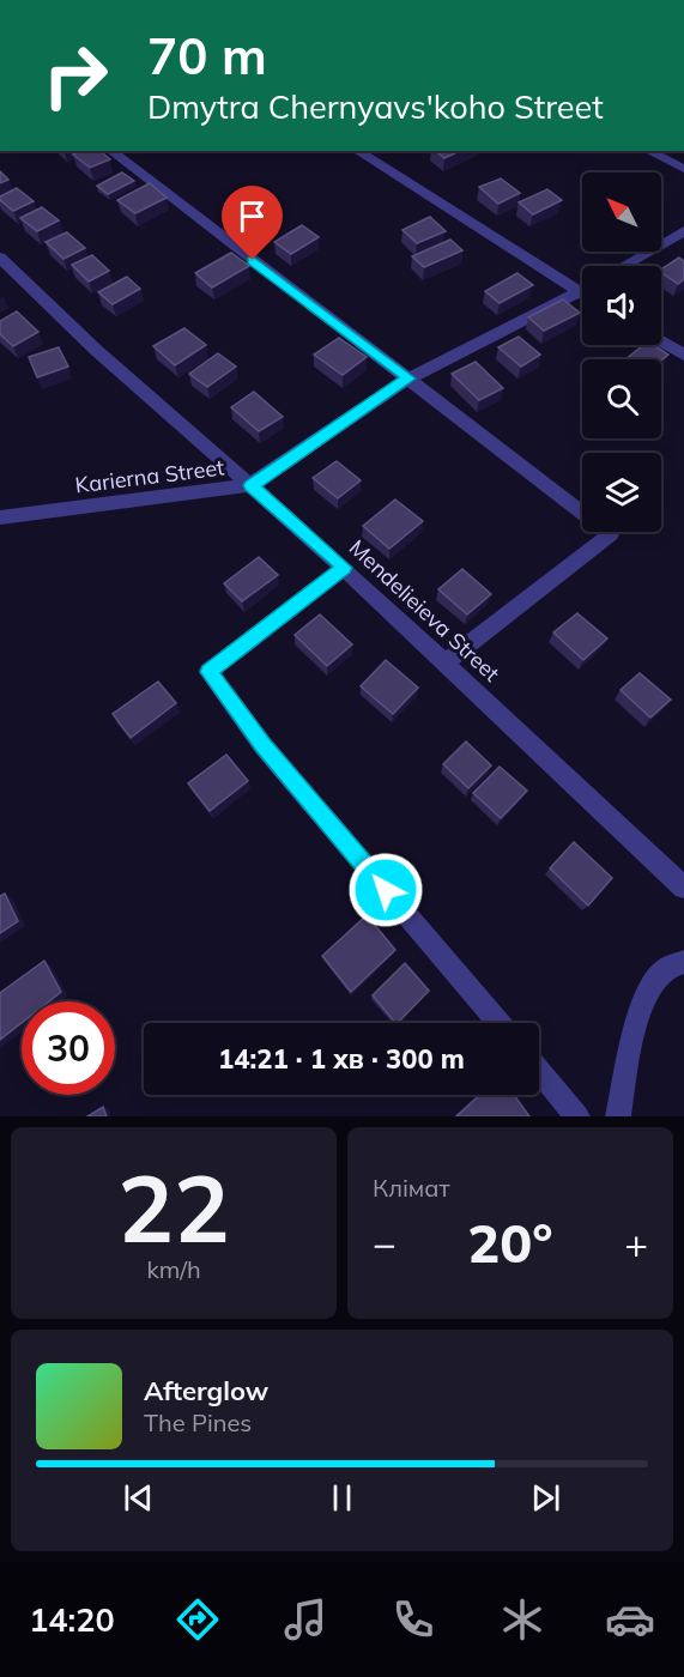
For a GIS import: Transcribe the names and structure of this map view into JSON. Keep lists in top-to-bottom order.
{
  "streets": {
    "street": ["Karierna Street", "Mendelieieva Street"]
  },
  "crossings": [
    ["Karierna Street", "Mendelieieva Street"]
  ],
  "north": "top left",
  "page": {
    "turn": ["70 m", "Dmytra Chernyavs'koho Street"],
    "limit": "30",
    "trip": "14:21 · 1 хв · 300 m",
    "tile": [
      ["22", "km/h"],
      "Клімат"
    ],
    "heat": ["−", "20°", "+"],
    "song": ["Afterglow", "The Pines"],
    "tabs": "14:20"
  }
}
